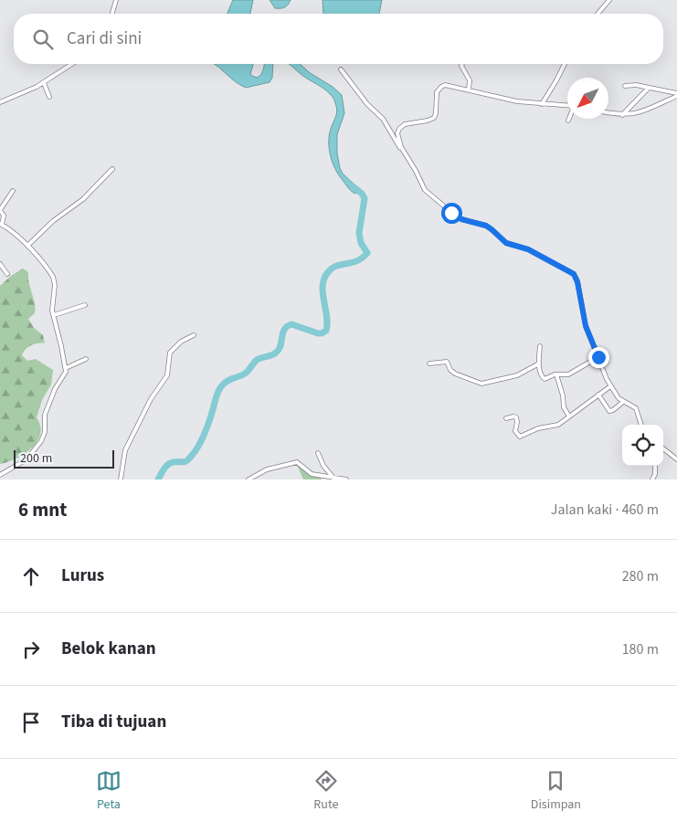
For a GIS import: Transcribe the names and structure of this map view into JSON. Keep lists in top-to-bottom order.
{
  "scale_bar": "200 m",
  "north": "bottom left",
  "page": {
    "search": "Cari di sini",
    "scale": "200 m",
    "heading": ["6 mnt", "Jalan kaki · 460 m"],
    "list": [
      ["Lurus", "280 m"],
      ["Belok kanan", "180 m"],
      "Tiba di tujuan"
    ],
    "nav": ["Peta", "Rute", "Disimpan"]
  }
}
